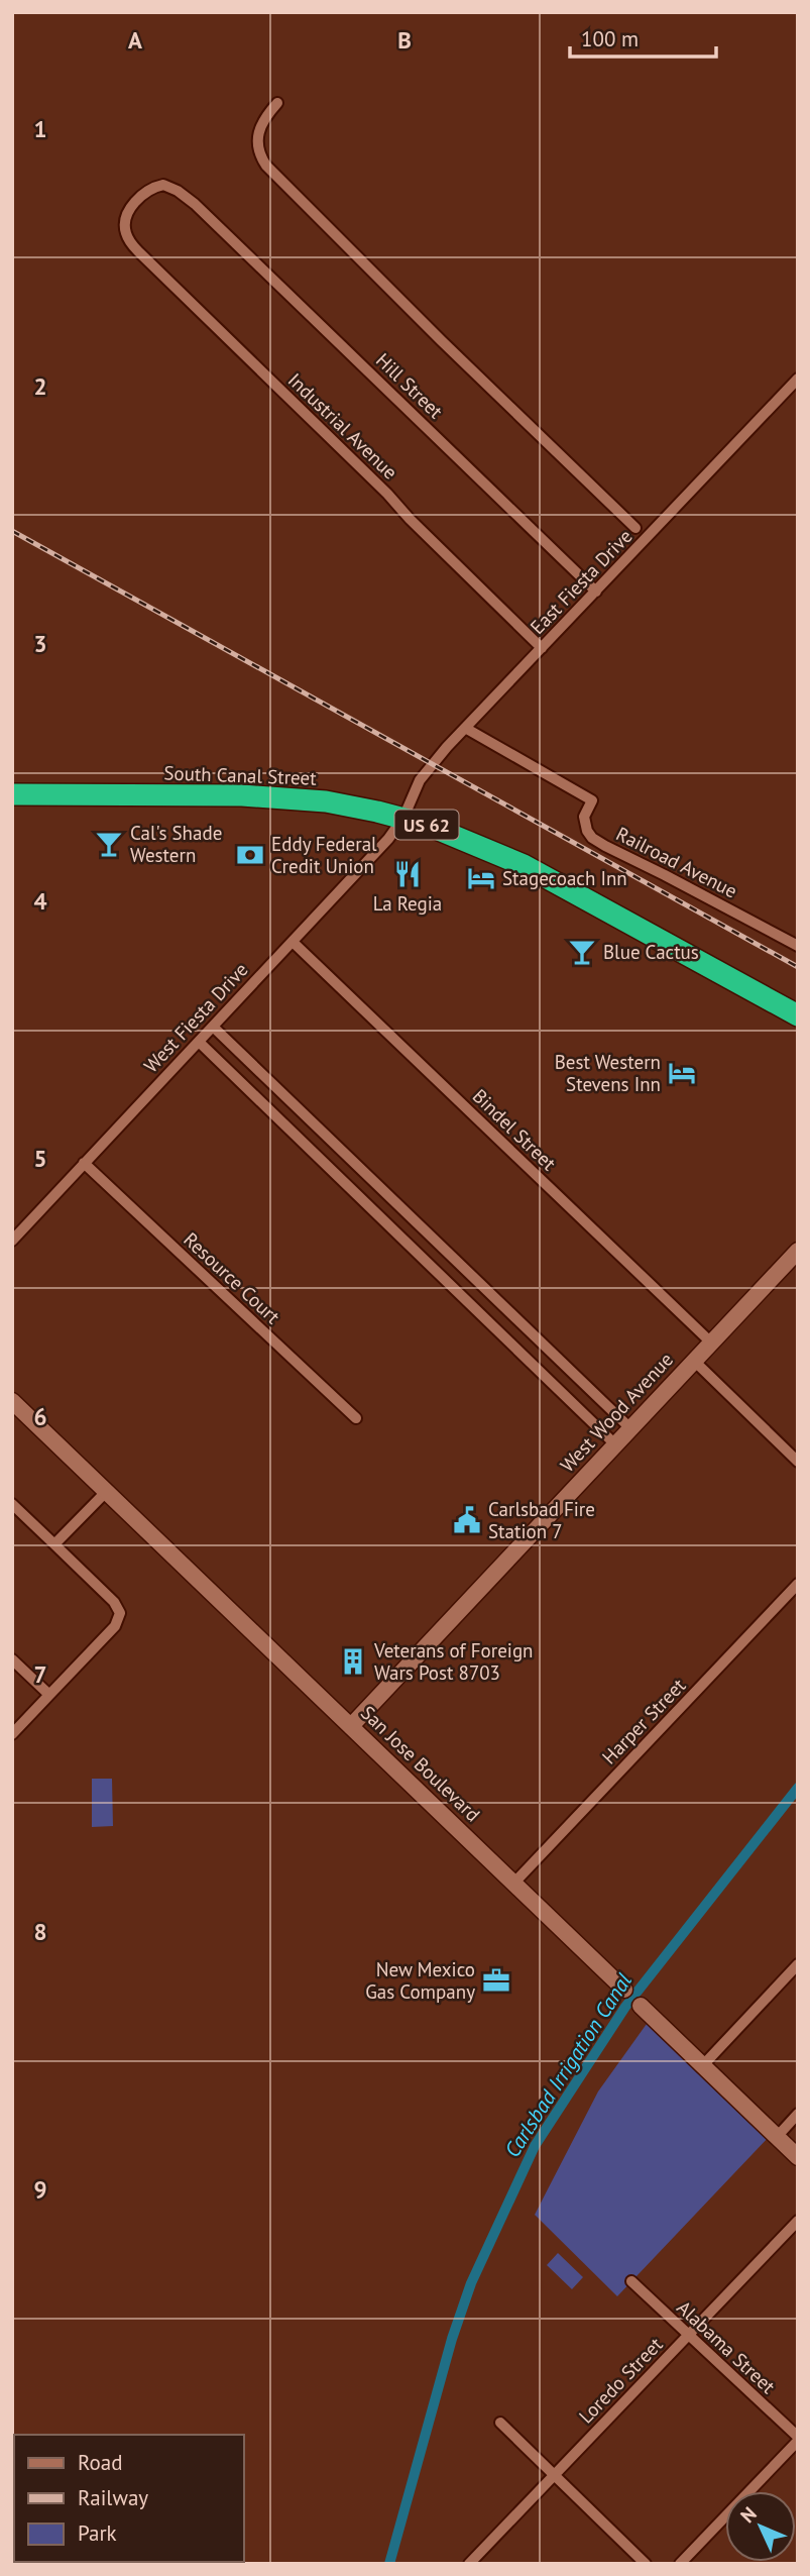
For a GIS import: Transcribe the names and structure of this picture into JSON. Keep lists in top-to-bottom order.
{
  "streets": {
    "highway": ["South Canal Street", "US 62"],
    "street": [
      "Hill Street",
      "Industrial Avenue",
      "East Fiesta Drive",
      "Railroad Avenue",
      "West Fiesta Drive",
      "Bindel Street",
      "Resource Court",
      "West Wood Avenue",
      "Harper Street",
      "San Jose Boulevard",
      "Alabama Street",
      "Loredo Street"
    ]
  },
  "crossings": [
    ["Hill Street", "Industrial Avenue"],
    ["Hill Street", "East Fiesta Drive"],
    ["Industrial Avenue", "East Fiesta Drive"],
    ["East Fiesta Drive", "South Canal Street"],
    ["East Fiesta Drive", "Railroad Avenue"],
    ["East Fiesta Drive", "West Fiesta Drive"],
    ["South Canal Street", "West Fiesta Drive"],
    ["West Fiesta Drive", "Bindel Street"],
    ["West Fiesta Drive", "Resource Court"],
    ["Bindel Street", "West Wood Avenue"],
    ["West Wood Avenue", "San Jose Boulevard"],
    ["Harper Street", "San Jose Boulevard"],
    ["Alabama Street", "Loredo Street"]
  ],
  "water": ["Carlsbad Irrigation Canal"],
  "places": {
    "bar": ["Cal's Shade Western", "Blue Cactus"],
    "bank": ["Eddy Federal Credit Union"],
    "restaurant": ["La Regia"],
    "hotel": ["Stagecoach Inn", "Best Western Stevens Inn"],
    "public building": ["Carlsbad Fire Station 7"],
    "building": ["Veterans of Foreign Wars Post 8703"],
    "office": ["New Mexico Gas Company"]
  },
  "legend": ["Road", "Railway", "Park"],
  "scale_bar": "100 m",
  "north": "top left",
  "grid": {
    "columns": ["A", "B"],
    "rows": [
      "1",
      "2",
      "3",
      "4",
      "5",
      "6",
      "7",
      "8",
      "9"
    ]
  }
}
